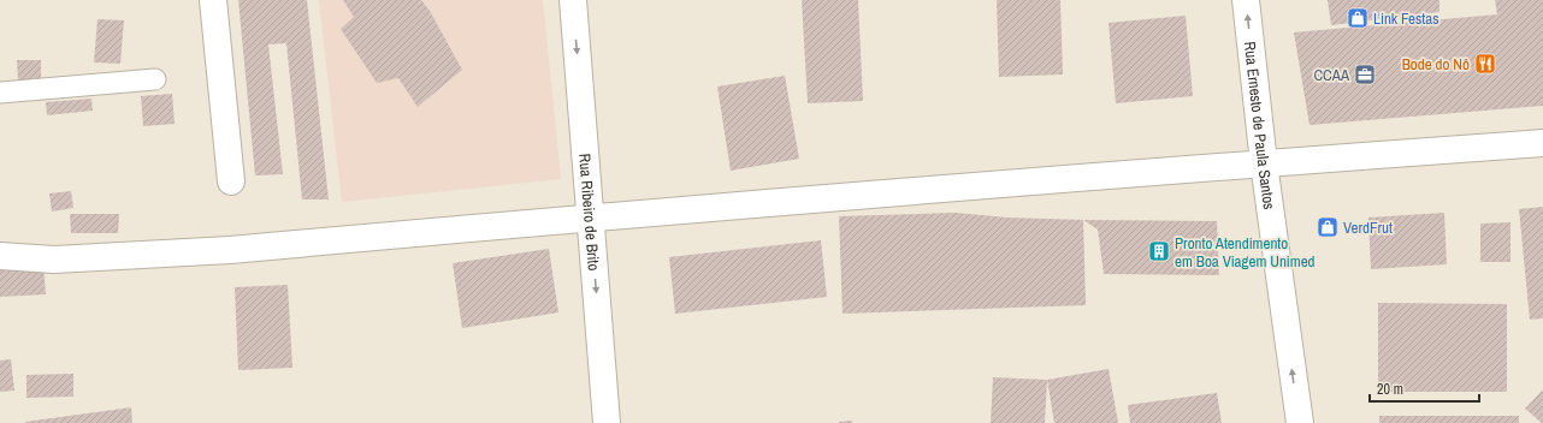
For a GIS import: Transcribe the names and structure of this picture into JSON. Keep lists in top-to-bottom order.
{
  "streets": {
    "street": ["Rua Ernesto de Paula Santos", "Rua Ribeiro de Brito"]
  },
  "one_way": ["Rua Ernesto de Paula Santos", "Rua Ribeiro de Brito"],
  "places": {
    "shop": ["Link Festas", "VerdFrut"],
    "restaurant": ["Bode do Nô"],
    "office": ["CCAA"],
    "building": ["Pronto Atendimento em Boa Viagem Unimed"]
  },
  "scale_bar": "20 m"
}
